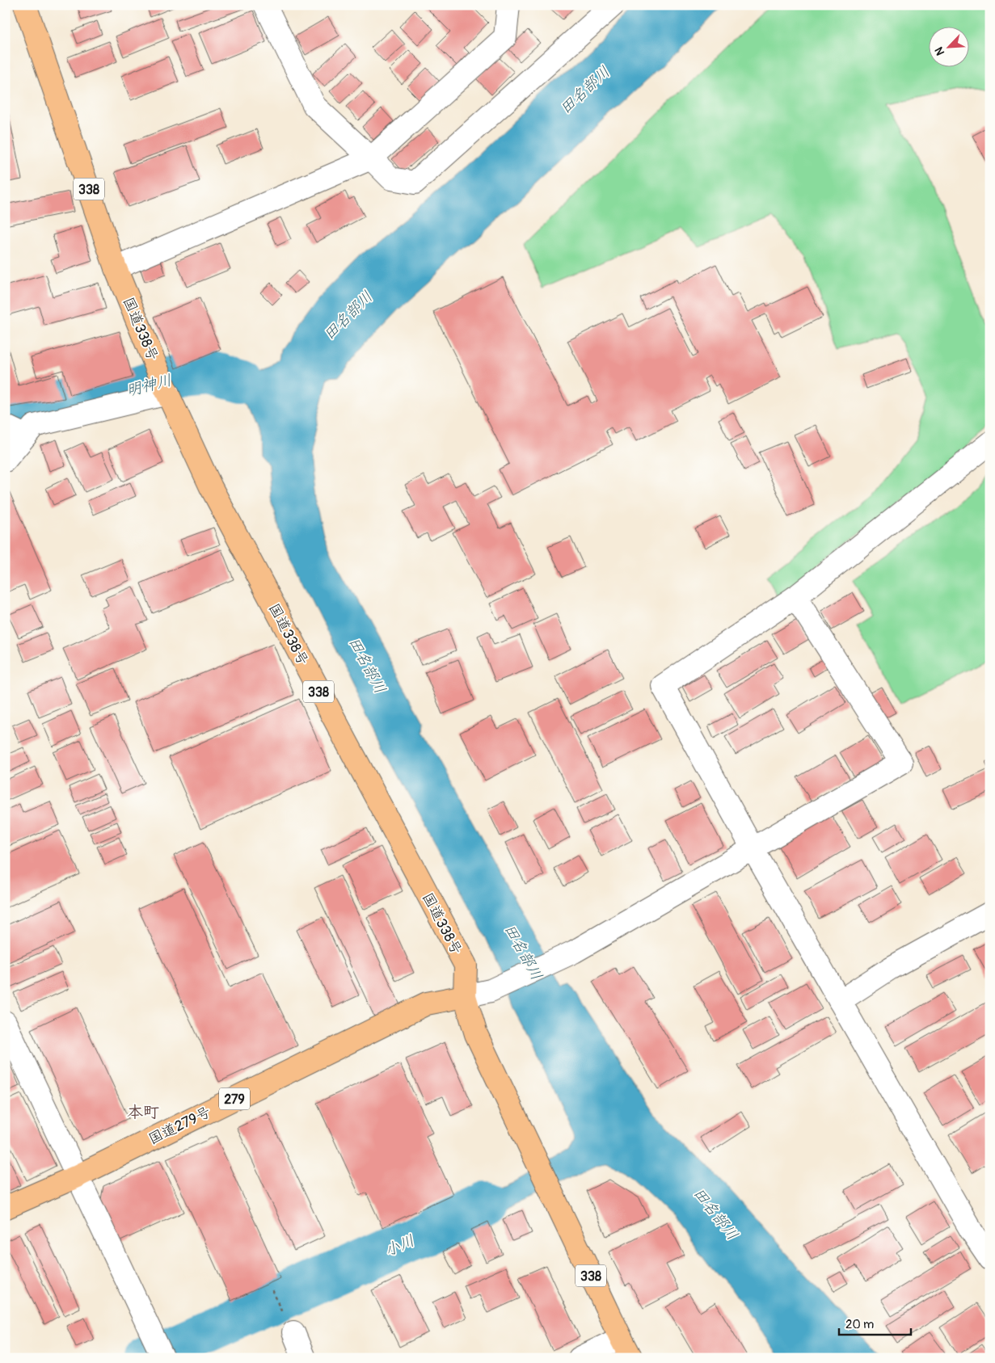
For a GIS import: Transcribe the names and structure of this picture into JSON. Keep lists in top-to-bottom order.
{
  "streets": {
    "highway": [
      "338",
      "国道338号",
      "279",
      "国道279号"
    ]
  },
  "crossings": [
    ["国道338号", "国道279号"]
  ],
  "districts": ["本町"],
  "water": ["田名部川", "明神川", "小川"],
  "scale_bar": "20 m",
  "north": "bottom left"
}
